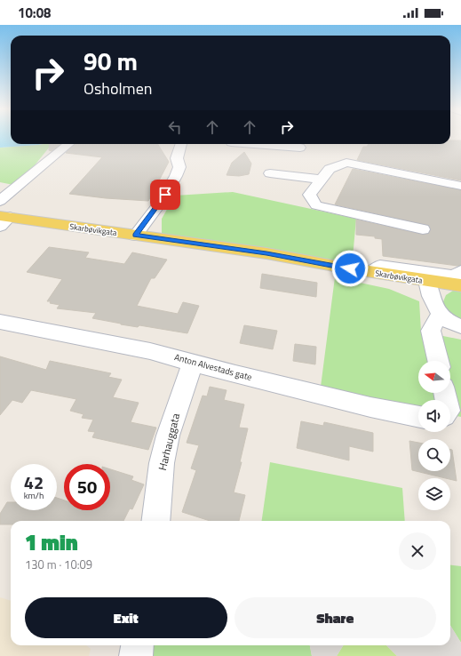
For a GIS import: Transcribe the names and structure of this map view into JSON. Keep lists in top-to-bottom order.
{
  "streets": {
    "main road": ["Skarbøvikgata"],
    "street": ["Anton Alvestads gate", "Harhauggata"]
  },
  "crossings": [
    ["Anton Alvestads gate", "Harhauggata"]
  ],
  "north": "left",
  "page": {
    "status": "10:08",
    "turn": ["90 m", "Osholmen"],
    "speed": "42 km/h",
    "limit": "50",
    "heading": ["1 min", "130 m · 10:09"],
    "buttons": ["Exit", "Share"]
  }
}
